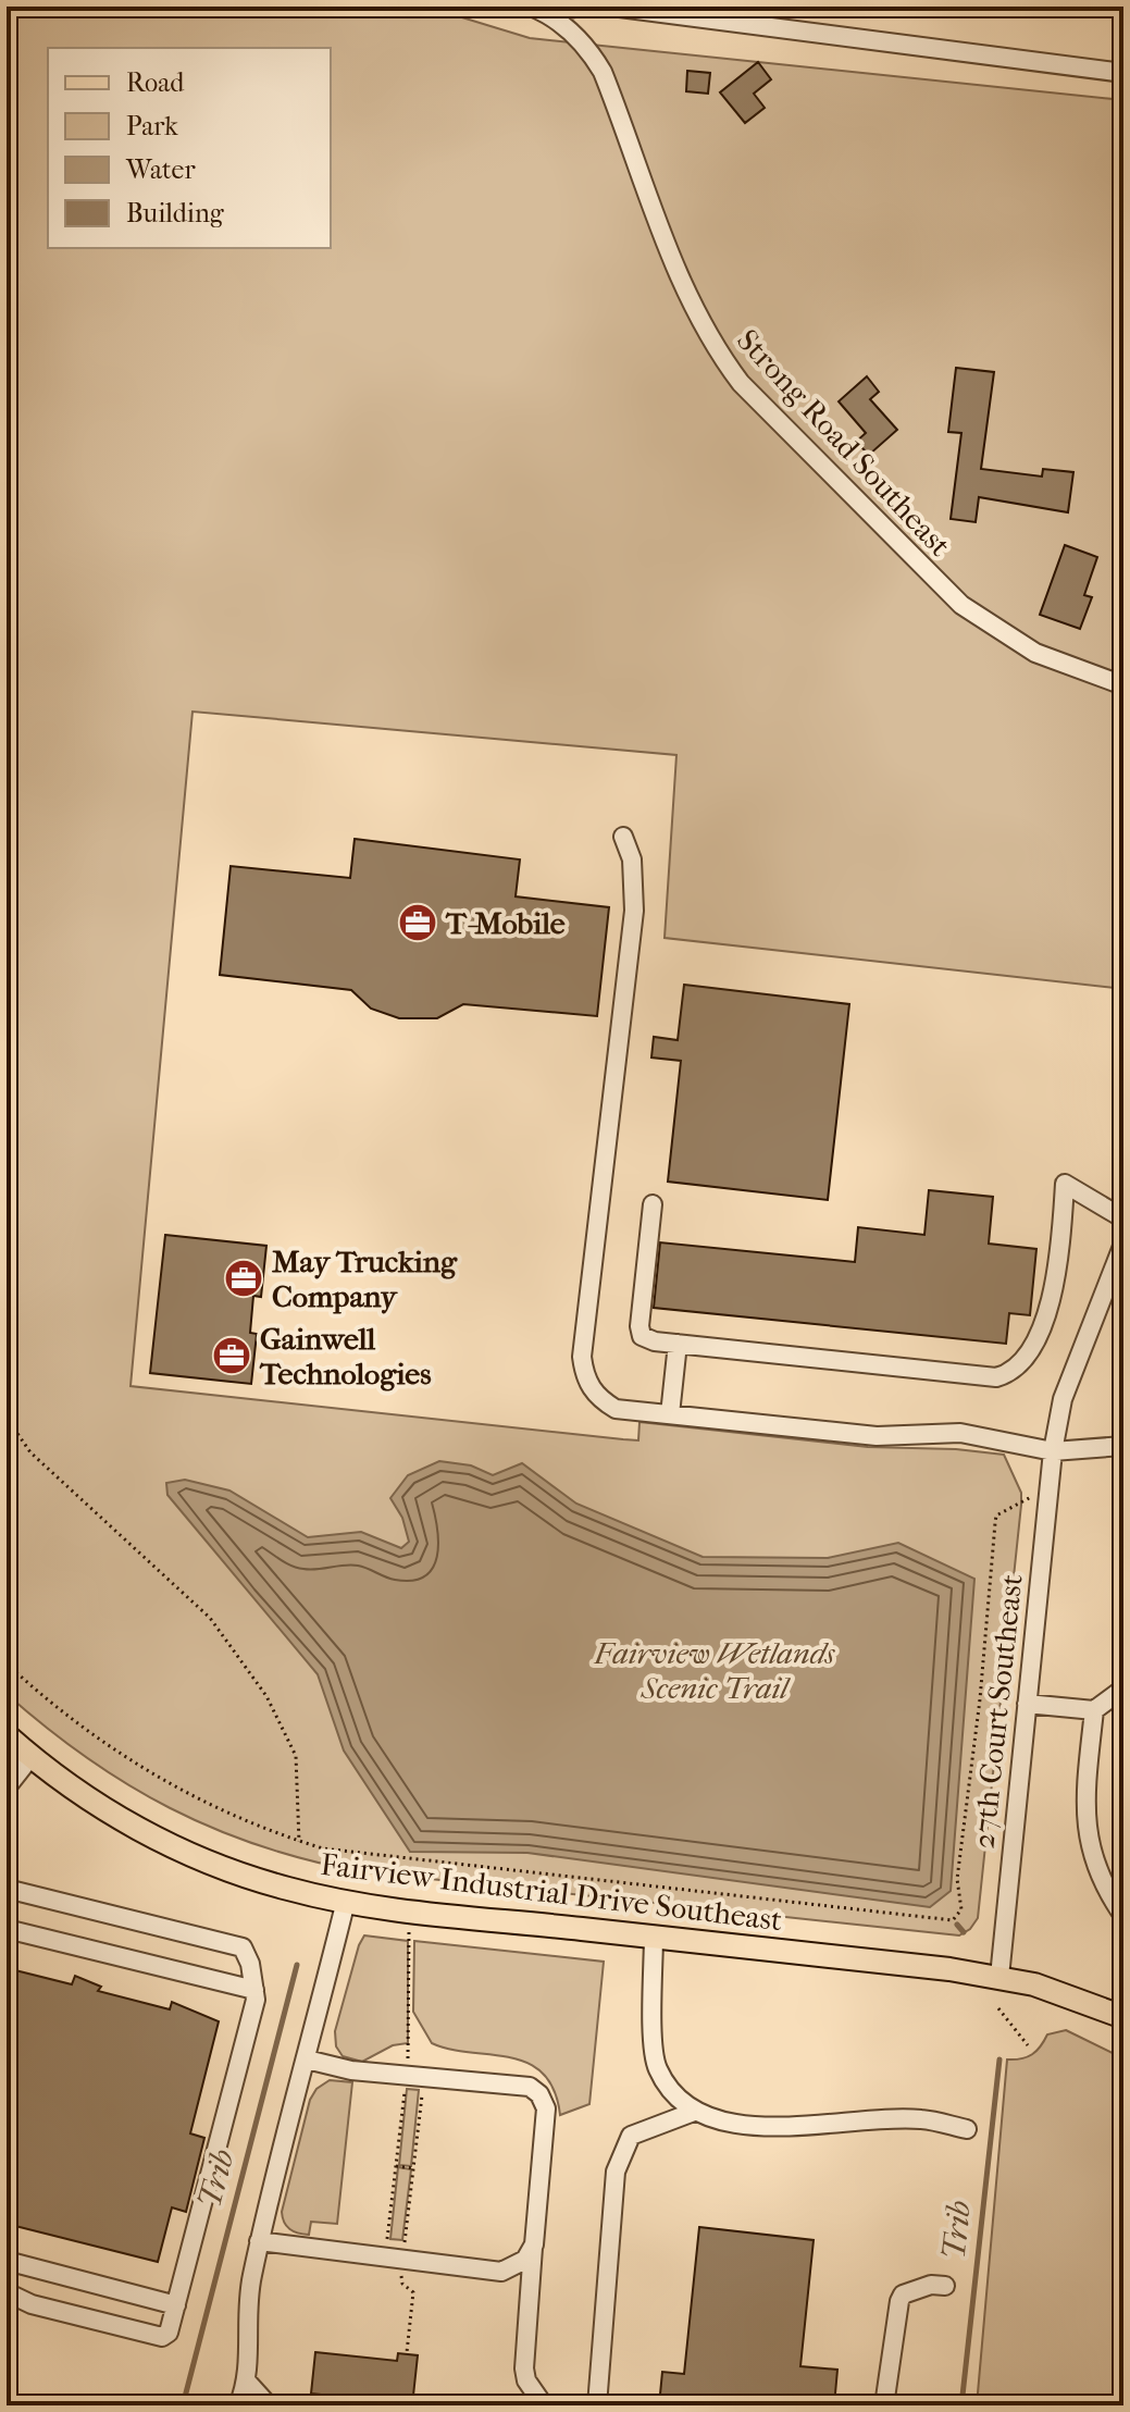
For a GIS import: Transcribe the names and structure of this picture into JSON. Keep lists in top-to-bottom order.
{
  "streets": {
    "main road": ["Fairview Industrial Drive Southeast"],
    "street": ["Strong Road Southeast", "27th Court Southeast"]
  },
  "crossings": [
    ["27th Court Southeast", "Fairview Industrial Drive Southeast"]
  ],
  "water": ["Trib"],
  "parks": ["Fairview Wetlands Scenic Trail"],
  "places": {
    "office": ["T-Mobile", "May Trucking Company", "Gainwell Technologies"]
  },
  "legend": [
    "Road",
    "Park",
    "Water",
    "Building"
  ]
}
